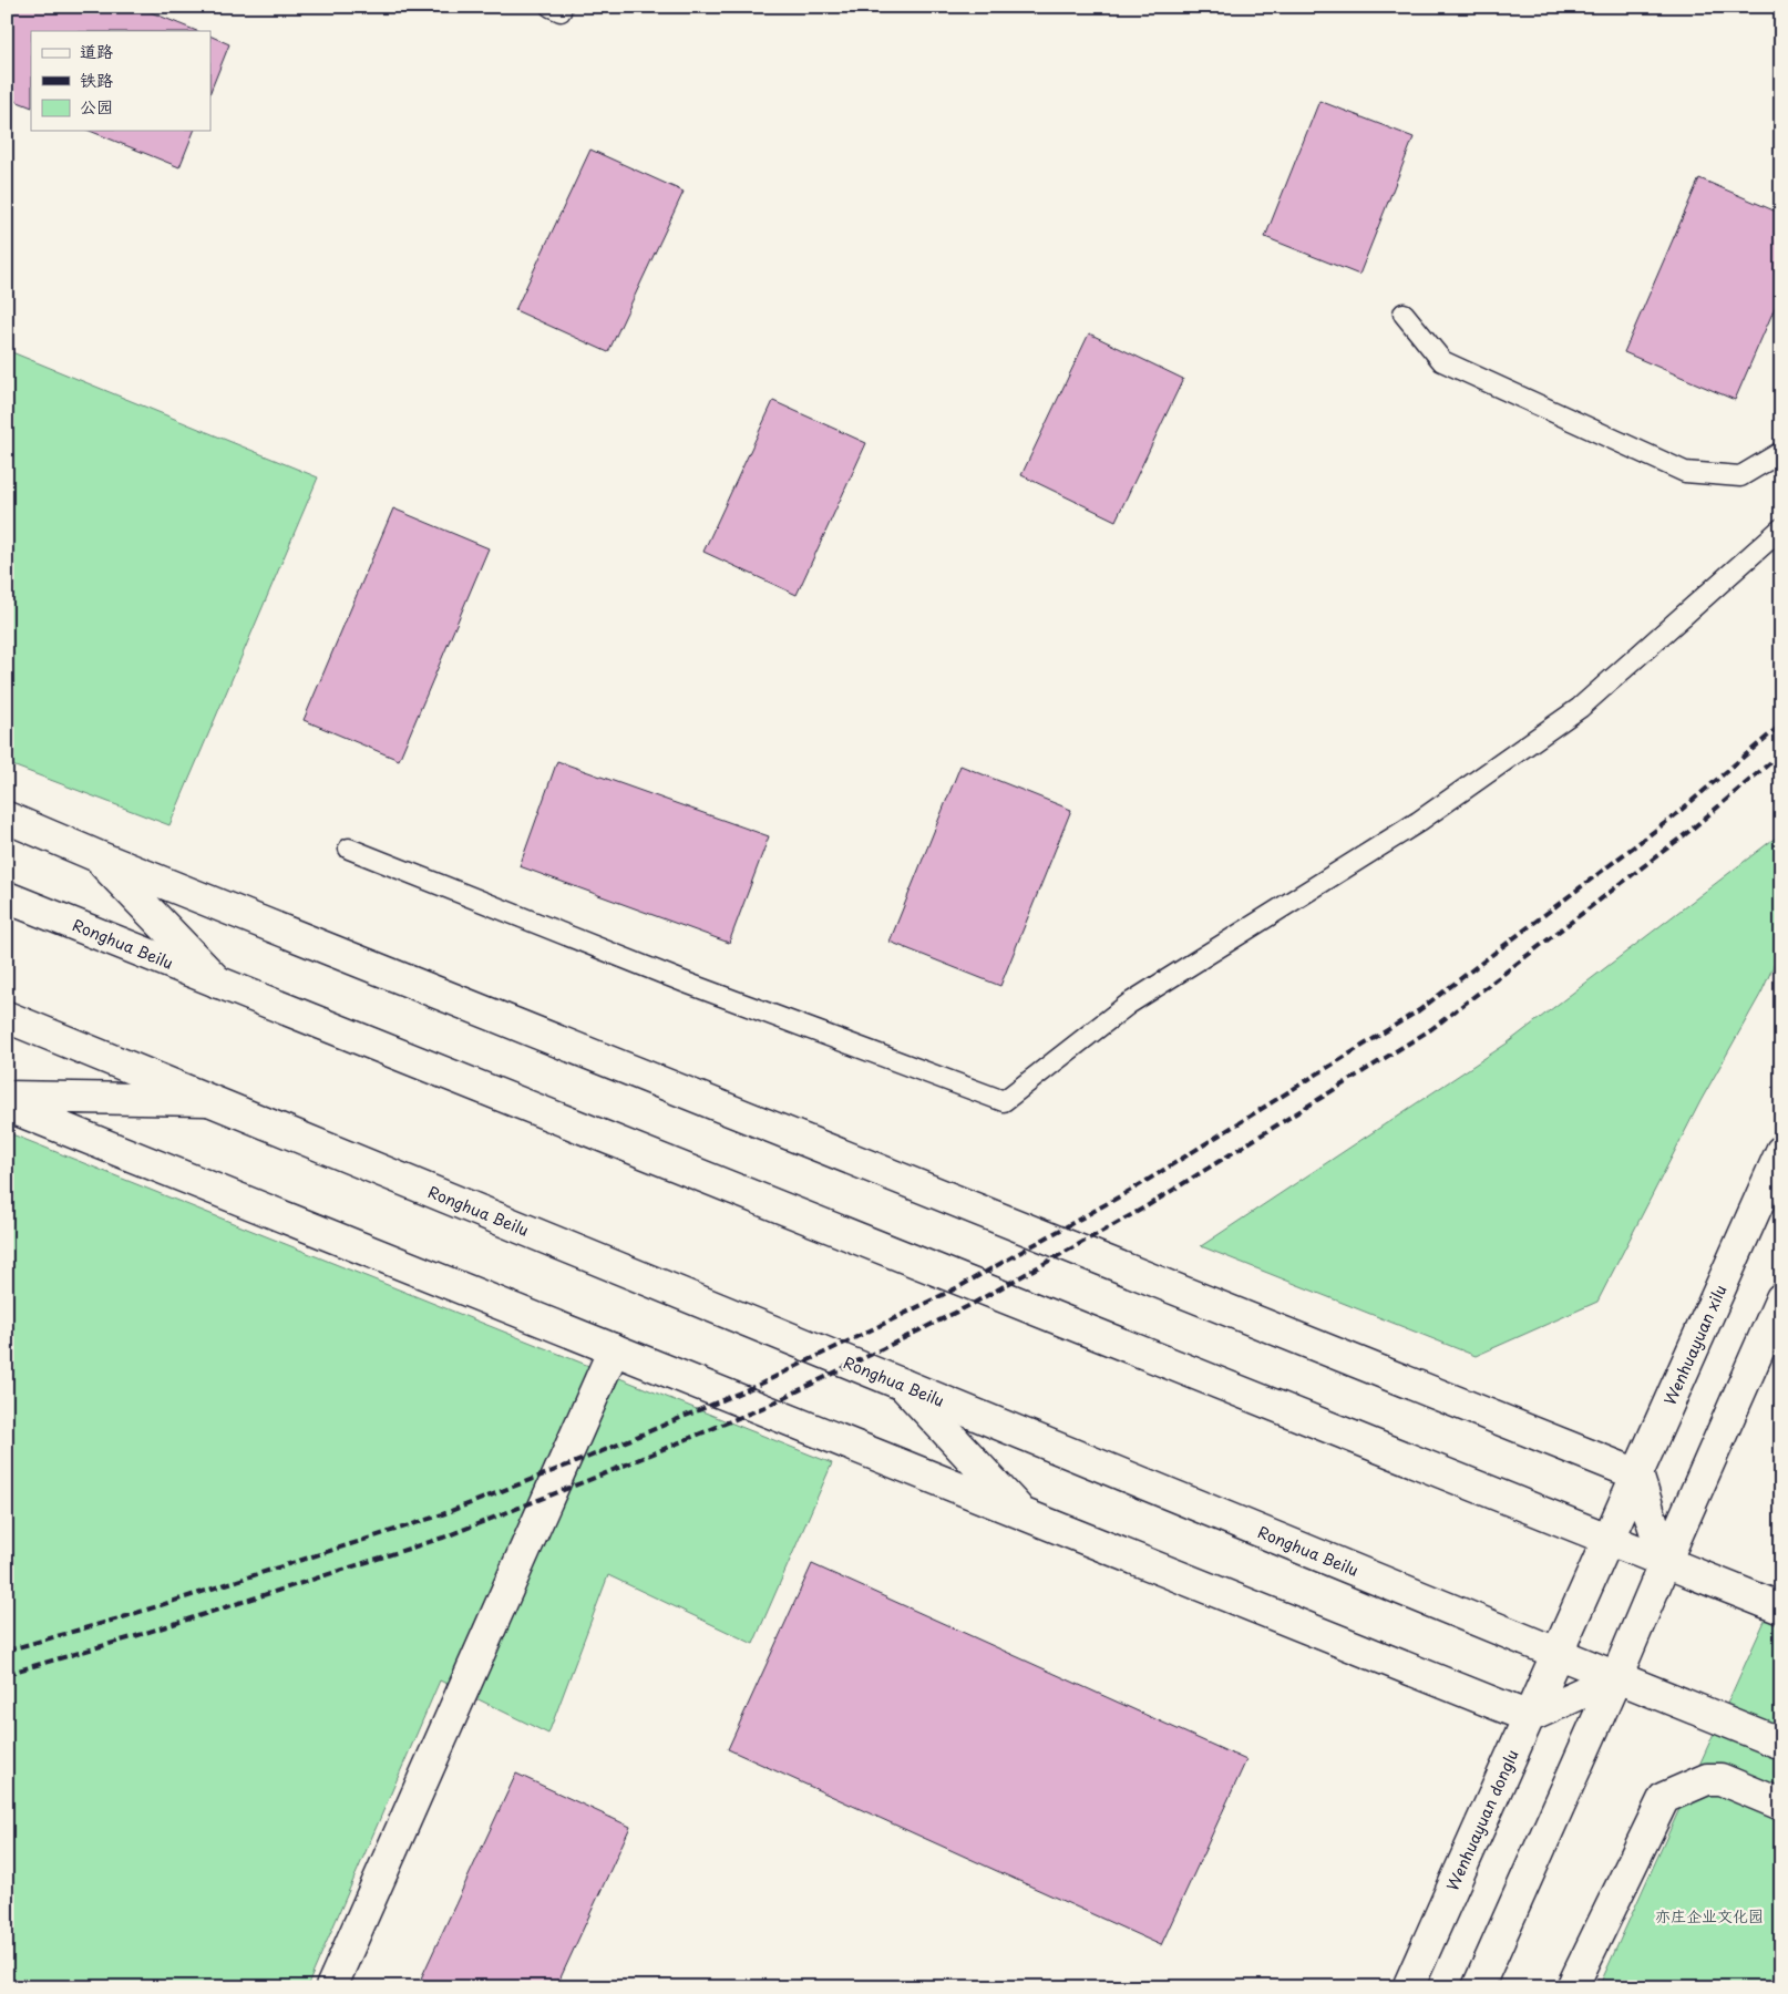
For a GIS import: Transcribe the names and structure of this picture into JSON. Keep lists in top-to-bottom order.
{
  "streets": {
    "main road": ["Ronghua Beilu", "Wenhuayuan xilu", "Wenhuayuan donglu"]
  },
  "crossings": [
    ["Ronghua Beilu", "Wenhuayuan xilu"],
    ["Ronghua Beilu", "Wenhuayuan donglu"],
    ["Wenhuayuan xilu", "Wenhuayuan donglu"]
  ],
  "parks": ["亦庄企业文化园"],
  "legend": ["道路", "铁路", "公园"]
}
